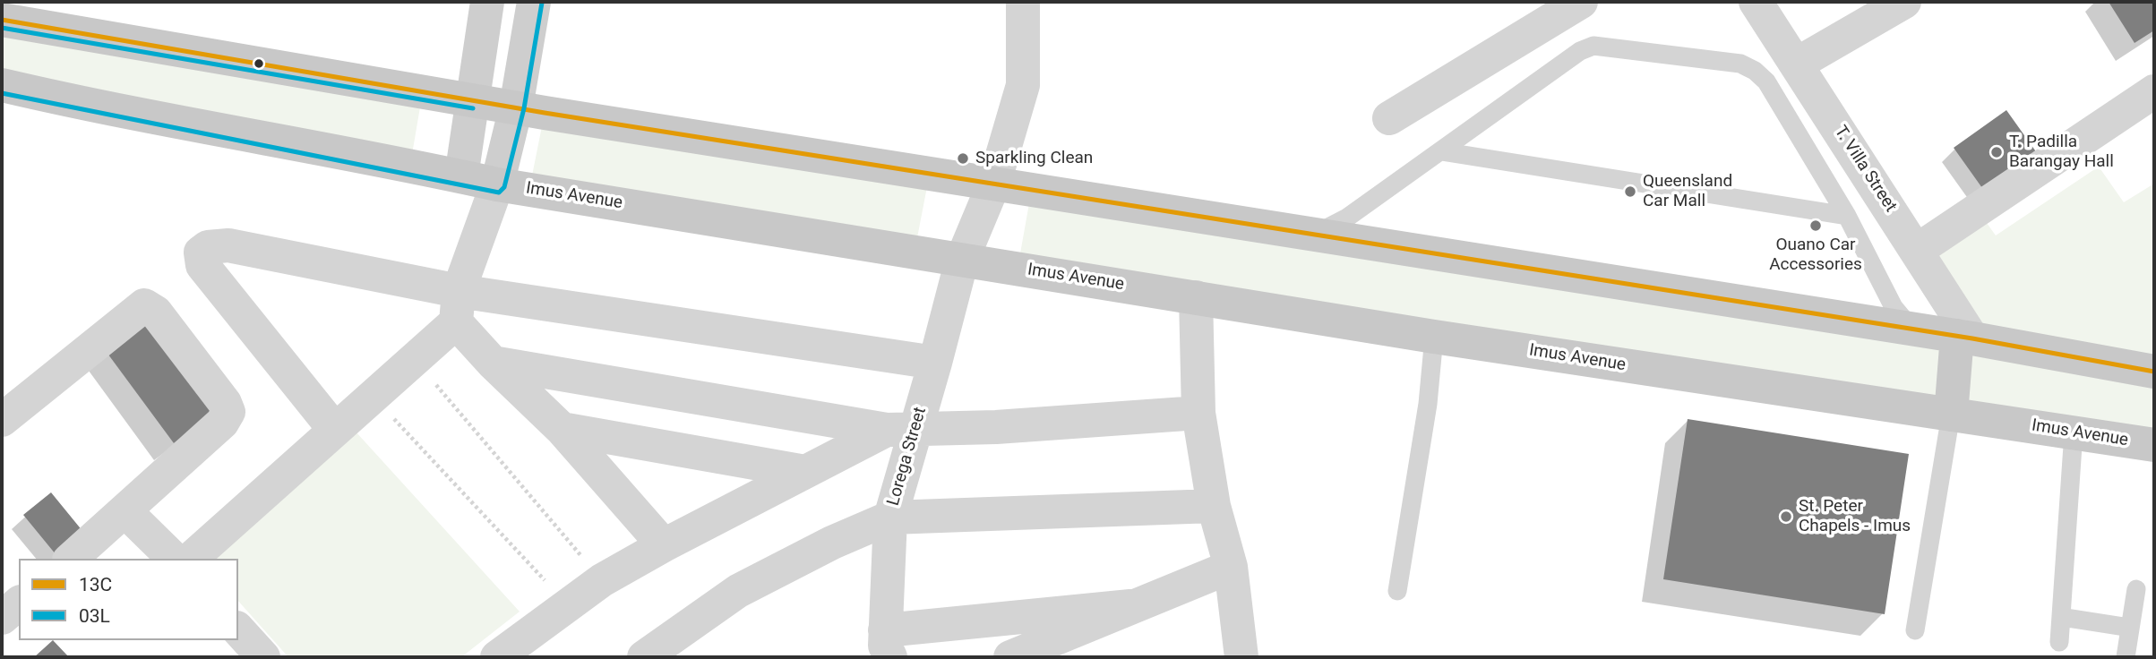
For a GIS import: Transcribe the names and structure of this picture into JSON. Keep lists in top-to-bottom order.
{
  "streets": {
    "main road": ["Imus Avenue"],
    "street": ["T. Villa Street", "Lorega Street"]
  },
  "crossings": [
    ["Imus Avenue", "Lorega Street"]
  ],
  "places": [
    "T. Padilla Barangay Hall",
    "Sparkling Clean",
    "Queensland Car Mall",
    "Ouano Car Accessories",
    "St. Peter Chapels - Imus"
  ],
  "lines": ["transit line 03L", "transit line 13C"],
  "legend": ["13C", "03L"]
}
